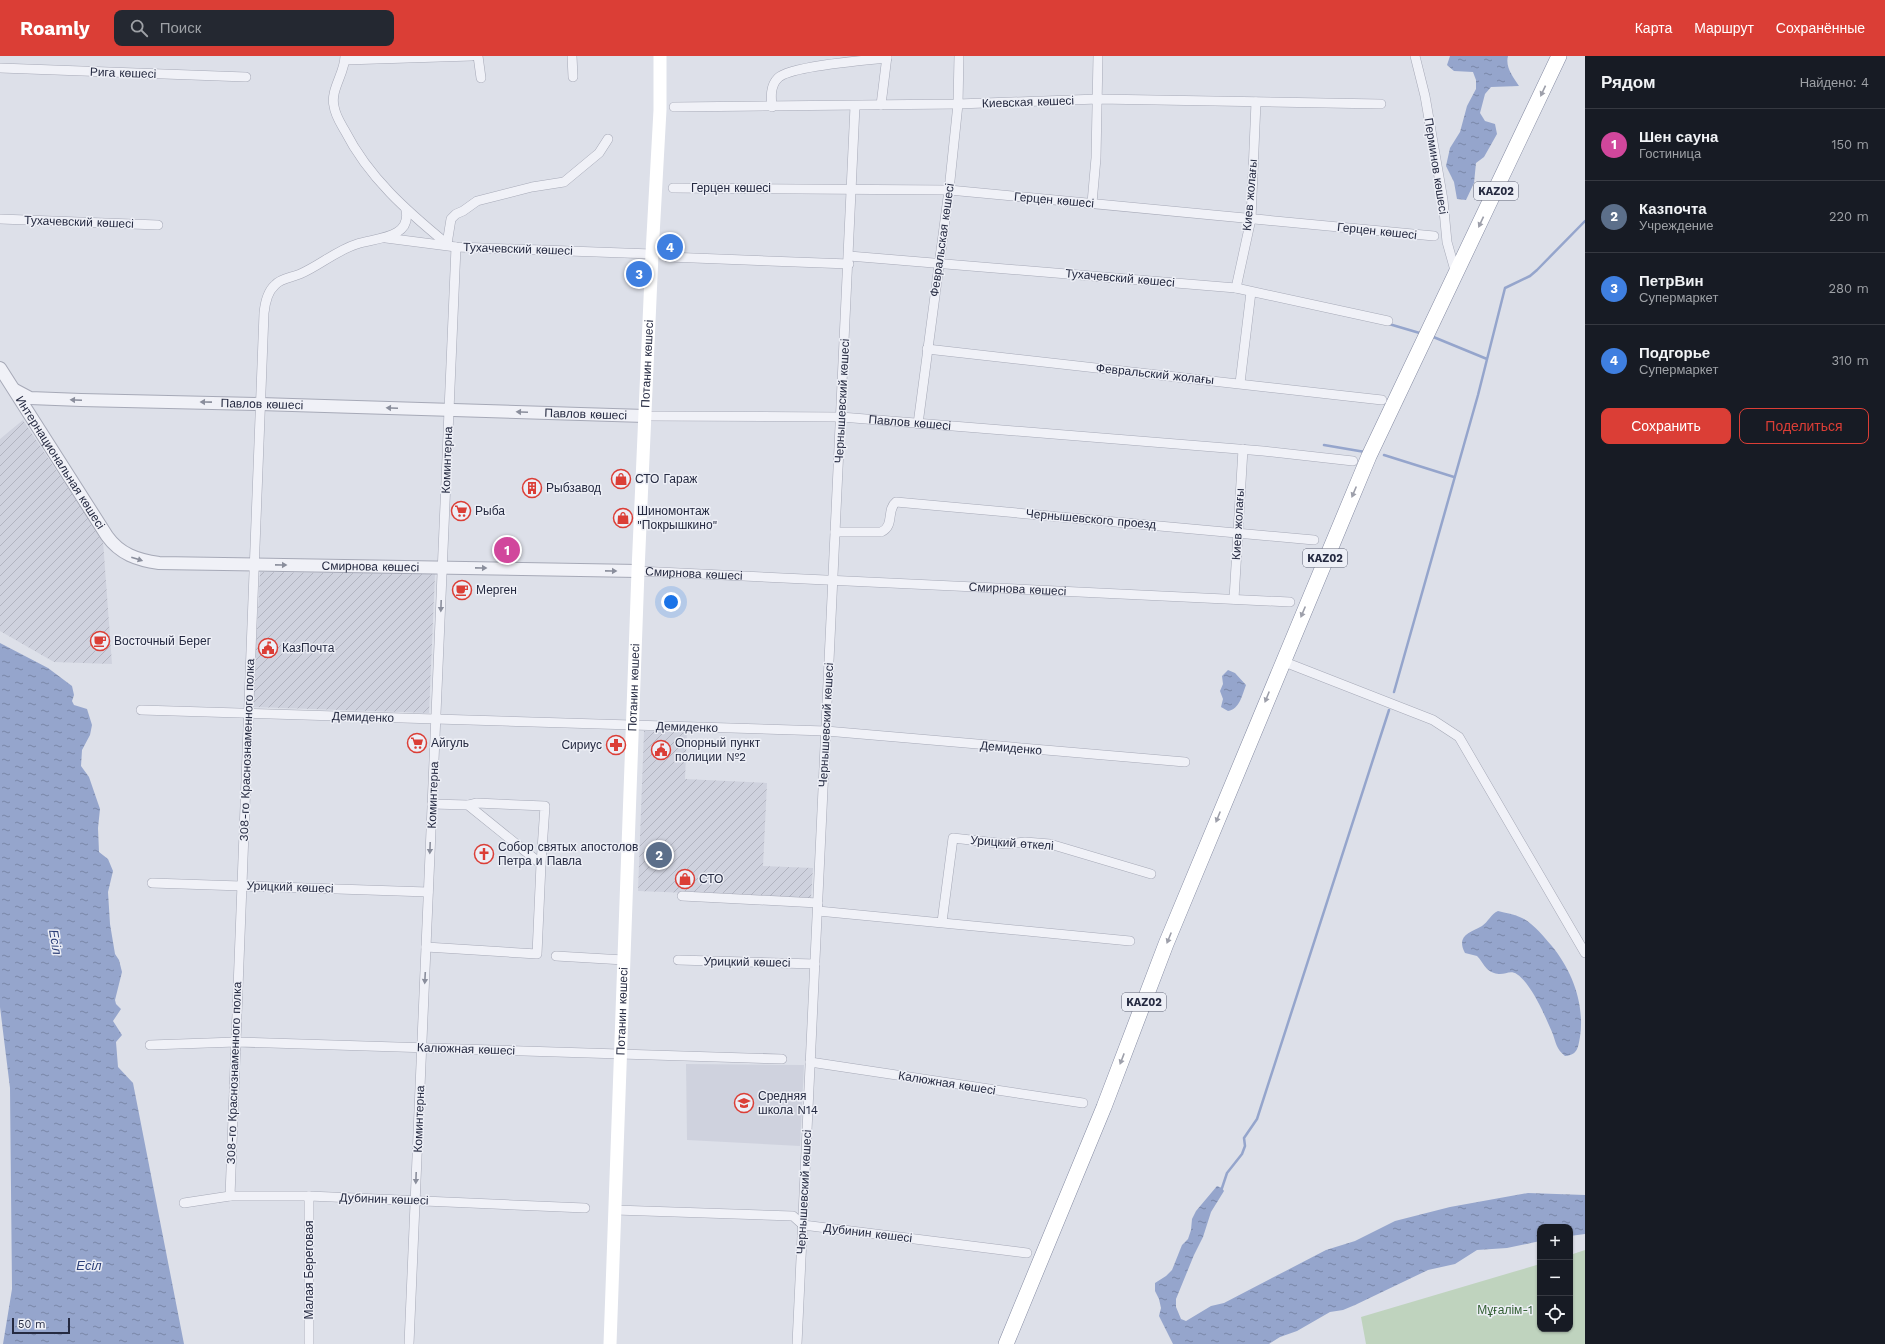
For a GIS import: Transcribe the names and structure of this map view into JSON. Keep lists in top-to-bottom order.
{
  "streets": {
    "highway": ["KAZ02"],
    "main road": ["Потанин көшесі"],
    "street": [
      "Рига көшесі",
      "Киевская көшесі",
      "Перминов көшесі",
      "Герцен көшесі",
      "Киев жолағы",
      "Тухачевский көшесі",
      "Февральская көшесі",
      "Февральский жолағы",
      "Чернышевский көшесі",
      "Павлов көшесі",
      "Коминтерна",
      "Интернациональная көшесі",
      "Чернышевского проезд",
      "Смирнова көшесі",
      "Демиденко",
      "308-го Краснознаменного полка",
      "Урицкий өткелі",
      "Урицкий көшесі",
      "Калюжная көшесі",
      "Дубинин көшесі",
      "Малая Береговая"
    ]
  },
  "crossings": [
    ["Киевская көшесі", "Киев жолағы"],
    ["Киевская көшесі", "Февральская көшесі"],
    ["Киевская көшесі", "Чернышевский көшесі"],
    ["Перминов көшесі", "KAZ02"],
    ["Герцен көшесі", "Киев жолағы"],
    ["Герцен көшесі", "Февральская көшесі"],
    ["Герцен көшесі", "Чернышевский көшесі"],
    ["Киев жолағы", "Тухачевский көшесі"],
    ["Киев жолағы", "Павлов көшесі"],
    ["Киев жолағы", "Чернышевского проезд"],
    ["Киев жолағы", "Смирнова көшесі"],
    ["Тухачевский көшесі", "Февральская көшесі"],
    ["Тухачевский көшесі", "Потанин көшесі"],
    ["Тухачевский көшесі", "Чернышевский көшесі"],
    ["Тухачевский көшесі", "Коминтерна"],
    ["Тухачевский көшесі", "308-го Краснознаменного полка"],
    ["Февральская көшесі", "Февральский жолағы"],
    ["Февральская көшесі", "Павлов көшесі"],
    ["Потанин көшесі", "Павлов көшесі"],
    ["Потанин көшесі", "Смирнова көшесі"],
    ["Потанин көшесі", "Демиденко"],
    ["Потанин көшесі", "Калюжная көшесі"],
    ["Потанин көшесі", "Дубинин көшесі"],
    ["Чернышевский көшесі", "Павлов көшесі"],
    ["Чернышевский көшесі", "Чернышевского проезд"],
    ["Чернышевский көшесі", "Смирнова көшесі"],
    ["Чернышевский көшесі", "Демиденко"],
    ["Чернышевский көшесі", "Урицкий көшесі"],
    ["Чернышевский көшесі", "Калюжная көшесі"],
    ["Чернышевский көшесі", "Дубинин көшесі"],
    ["Павлов көшесі", "Коминтерна"],
    ["Павлов көшесі", "Интернациональная көшесі"],
    ["Павлов көшесі", "308-го Краснознаменного полка"],
    ["Коминтерна", "Смирнова көшесі"],
    ["Коминтерна", "Демиденко"],
    ["Коминтерна", "Урицкий көшесі"],
    ["Коминтерна", "Калюжная көшесі"],
    ["Коминтерна", "Дубинин көшесі"],
    ["Интернациональная көшесі", "Смирнова көшесі"],
    ["Смирнова көшесі", "308-го Краснознаменного полка"],
    ["Демиденко", "308-го Краснознаменного полка"],
    ["308-го Краснознаменного полка", "Урицкий көшесі"],
    ["308-го Краснознаменного полка", "Калюжная көшесі"],
    ["308-го Краснознаменного полка", "Дубинин көшесі"],
    ["Дубинин көшесі", "Малая Береговая"]
  ],
  "one_way": ["Павлов көшесі", "Коминтерна", "Смирнова көшесі"],
  "water": ["Есіл"],
  "parks": ["Мұғалім-1"],
  "places": {
    "shop": ["СТО Гараж", "Шиномонтаж \"Покрышкино\"", "СТО"],
    "building": ["Рыбзавод"],
    "supermarket": ["Рыба", "Айгуль"],
    "cafe": ["Мерген", "Восточный Берег"],
    "public building": ["КазПочта", "Опорный пункт полиции №2"],
    "pharmacy": ["Сириус"],
    "church": ["Собор святых апостолов Петра и Павла"],
    "school or university": ["Средняя школа N14"]
  },
  "scale_bar": "50 m",
  "page": {
    "header": "Roamly",
    "search": "Поиск",
    "nav": ["Карта", "Маршрут", "Сохранённые"],
    "heading": ["Рядом", "Найдено: 4"],
    "list": [
      {
        "mark": "1",
        "name": "Шен сауна",
        "note": "Гостиница",
        "value": "150 m"
      },
      {
        "mark": "2",
        "name": "Казпочта",
        "note": "Учреждение",
        "value": "220 m"
      },
      {
        "mark": "3",
        "name": "ПетрВин",
        "note": "Супермаркет",
        "value": "280 m"
      },
      {
        "mark": "4",
        "name": "Подгорье",
        "note": "Супермаркет",
        "value": "310 m"
      }
    ],
    "pins": [
      "4",
      "3",
      "1",
      "2"
    ],
    "buttons": ["Сохранить", "Поделиться"],
    "map_buttons": ["+", "−"],
    "scale": "50 m"
  }
}
